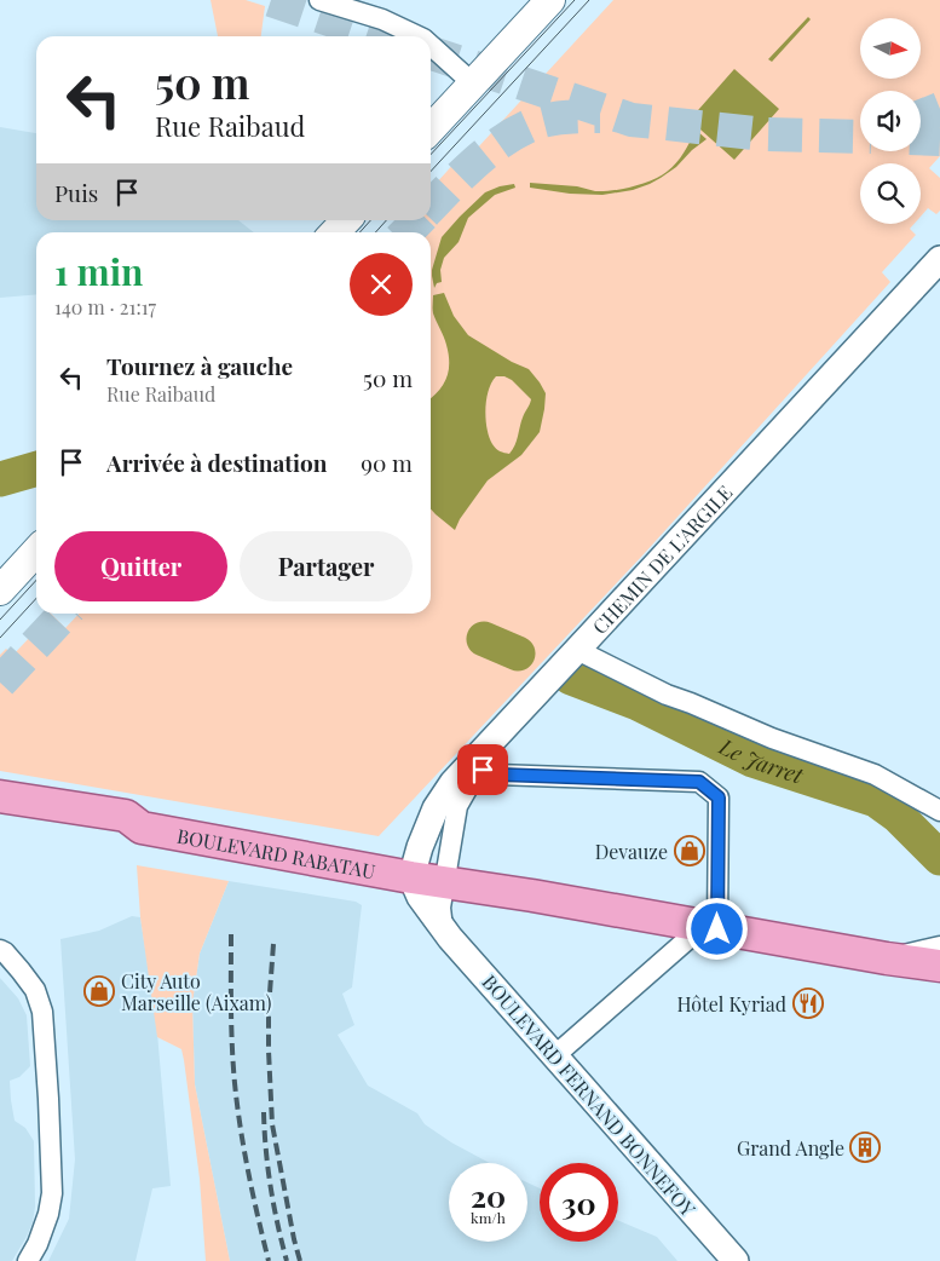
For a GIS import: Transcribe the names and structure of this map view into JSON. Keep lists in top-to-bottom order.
{
  "streets": {
    "main road": ["BOULEVARD RABATAU"],
    "street": ["CHEMIN DE L'ARGILE", "BOULEVARD FERNAND BONNEFOY"]
  },
  "crossings": [
    ["CHEMIN DE L'ARGILE", "BOULEVARD RABATAU"],
    ["CHEMIN DE L'ARGILE", "BOULEVARD FERNAND BONNEFOY"],
    ["BOULEVARD RABATAU", "BOULEVARD FERNAND BONNEFOY"]
  ],
  "water": ["Le Jarret"],
  "places": {
    "shop": ["Devauze", "City Auto Marseille (Aixam)"],
    "restaurant": ["Hôtel Kyriad"],
    "building": ["Grand Angle"]
  },
  "north": "right",
  "page": {
    "turn": ["50 m", "Rue Raibaud"],
    "then": "Puis",
    "heading": ["1 min", "140 m · 21:17"],
    "list": [
      {
        "name": "Tournez à gauche",
        "note": "Rue Raibaud",
        "value": "50 m"
      },
      {
        "name": "Arrivée à destination",
        "value": "90 m"
      }
    ],
    "buttons": ["Quitter", "Partager"],
    "speed": "20 km/h",
    "limit": "30"
  }
}
